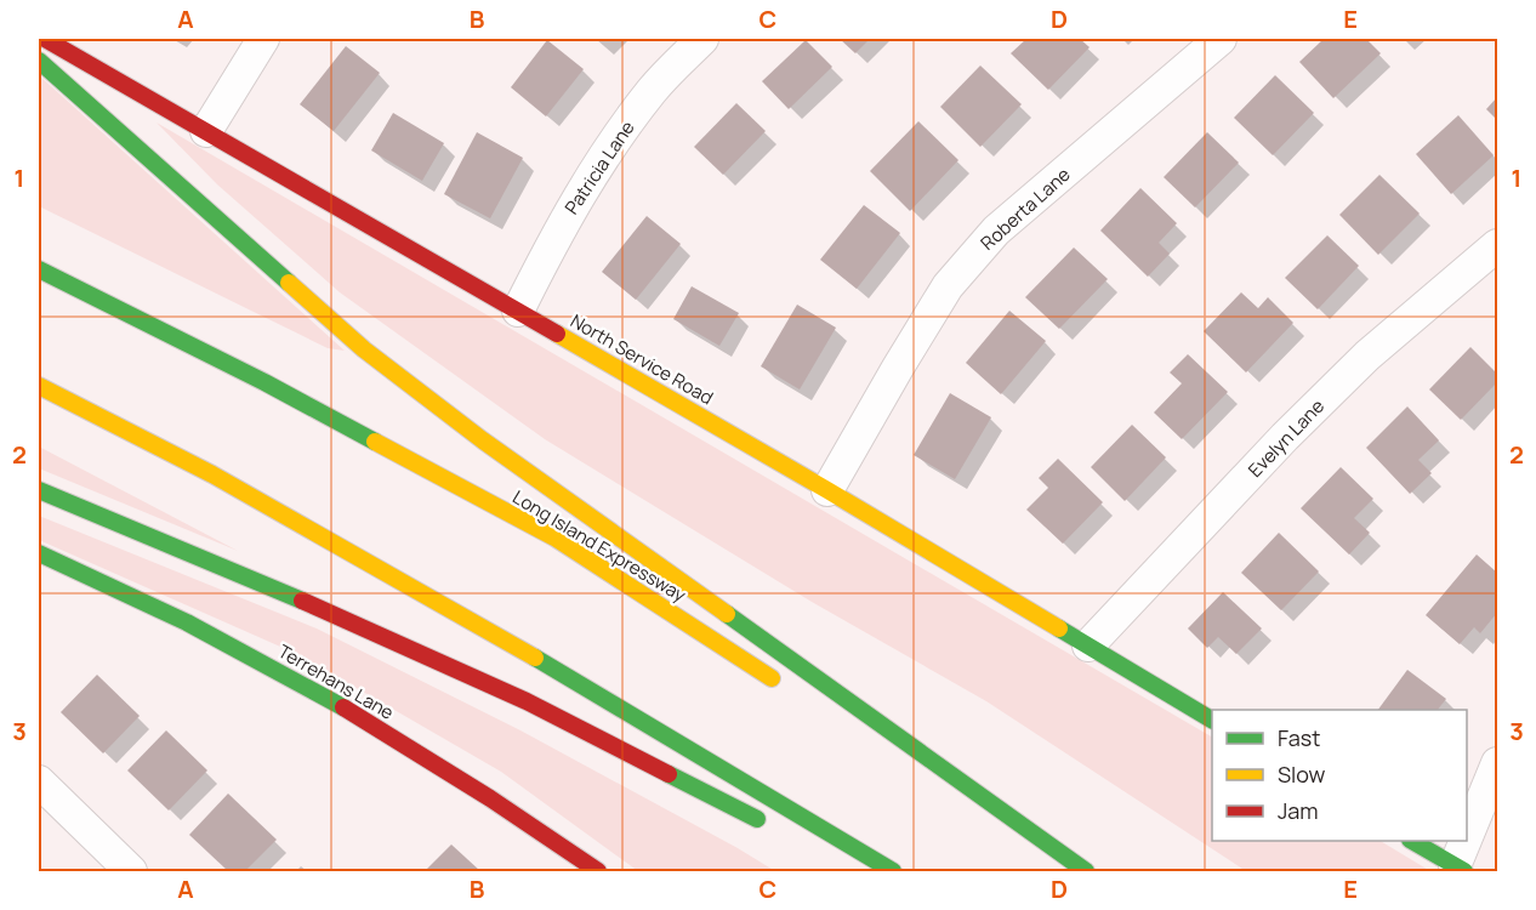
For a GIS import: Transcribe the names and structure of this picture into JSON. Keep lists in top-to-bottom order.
{
  "streets": {
    "main road": ["North Service Road", "Long Island Expressway", "Terrehans Lane"],
    "street": ["Patricia Lane", "Roberta Lane", "Evelyn Lane"]
  },
  "crossings": [
    ["Patricia Lane", "North Service Road"],
    ["Roberta Lane", "North Service Road"],
    ["North Service Road", "Evelyn Lane"]
  ],
  "legend": ["Fast", "Slow", "Jam"],
  "grid": {
    "columns": [
      "A",
      "B",
      "C",
      "D",
      "E"
    ],
    "rows": ["1", "2", "3"]
  }
}
